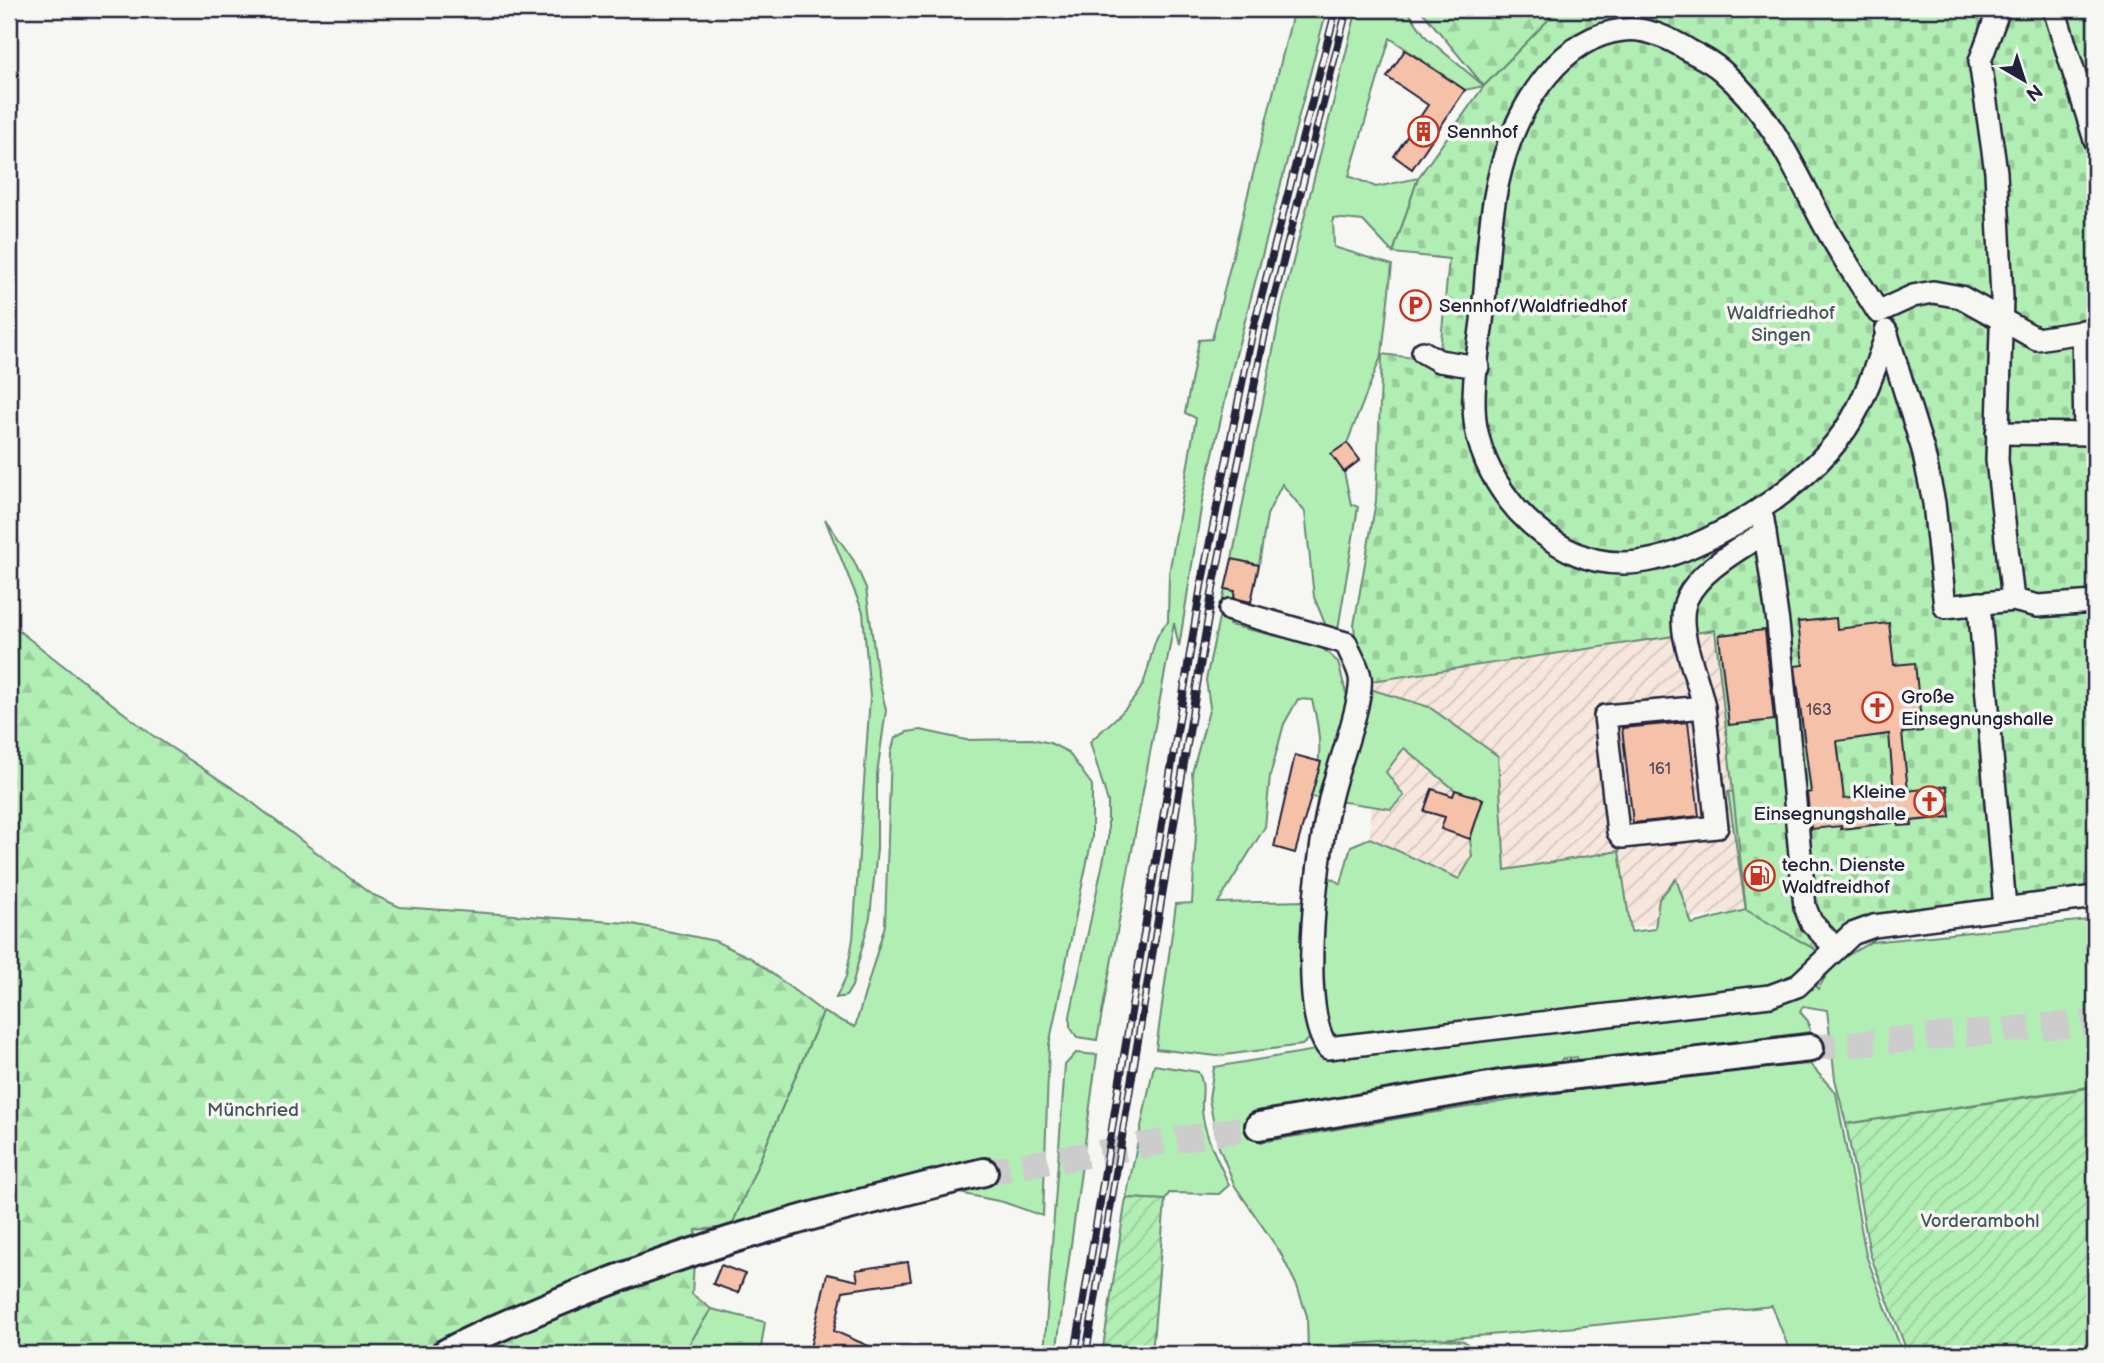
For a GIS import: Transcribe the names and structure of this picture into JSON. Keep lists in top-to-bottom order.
{
  "parks": ["Waldfriedhof Singen", "Münchried", "Vorderambohl"],
  "places": {
    "building": ["Sennhof"],
    "parking": ["Sennhof/Waldfriedhof"],
    "church": ["Große Einsegnungshalle", "Kleine Einsegnungshalle"],
    "fuel station": ["techn. Dienste Waldfreidhof"]
  },
  "house_numbers": ["163", "161"],
  "north": "bottom right"
}
